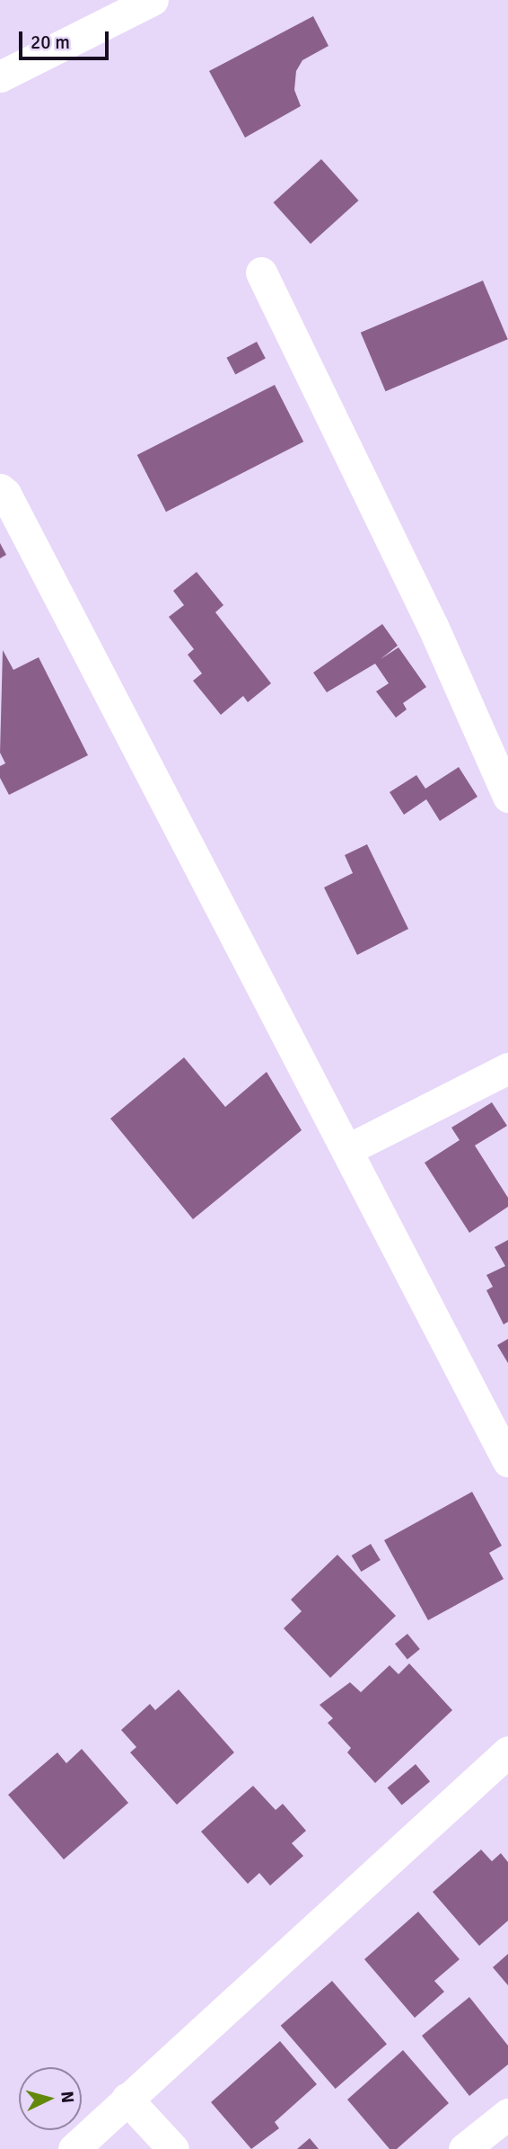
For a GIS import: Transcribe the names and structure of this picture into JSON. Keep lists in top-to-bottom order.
{
  "scale_bar": "20 m",
  "north": "right"
}
